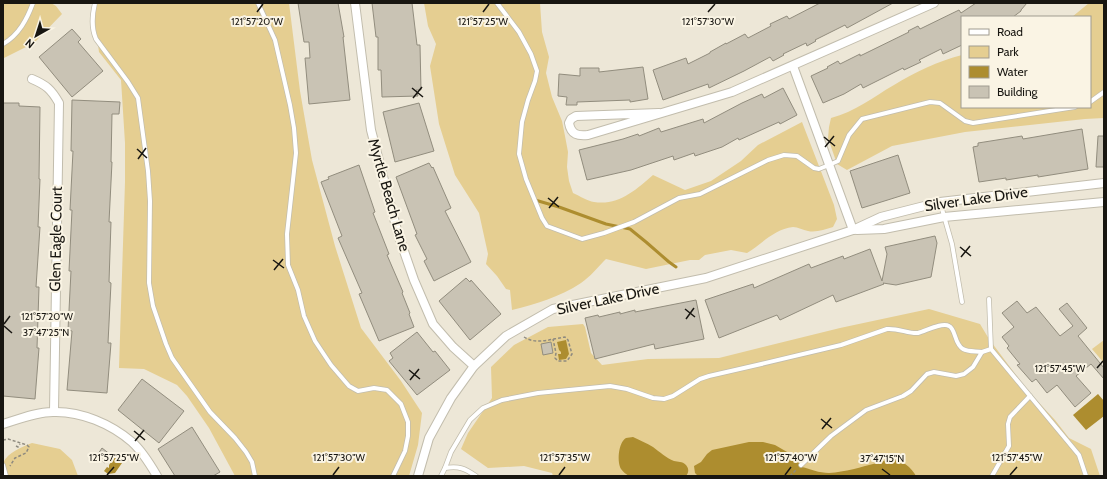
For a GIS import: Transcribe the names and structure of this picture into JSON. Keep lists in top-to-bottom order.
{
  "streets": {
    "street": ["Myrtle Beach Lane", "Silver Lake Drive", "Glen Eagle Court"]
  },
  "crossings": [
    ["Myrtle Beach Lane", "Silver Lake Drive"]
  ],
  "legend": [
    "Road",
    "Park",
    "Water",
    "Building"
  ],
  "north": "bottom left",
  "coordinates": [
    "121°57'20\"W",
    "121°57'25\"W",
    "121°57'30\"W",
    "37°47'25\"N",
    "121°57'45\"W",
    "121°57'35\"W",
    "121°57'40\"W",
    "37°47'15\"N"
  ]
}
